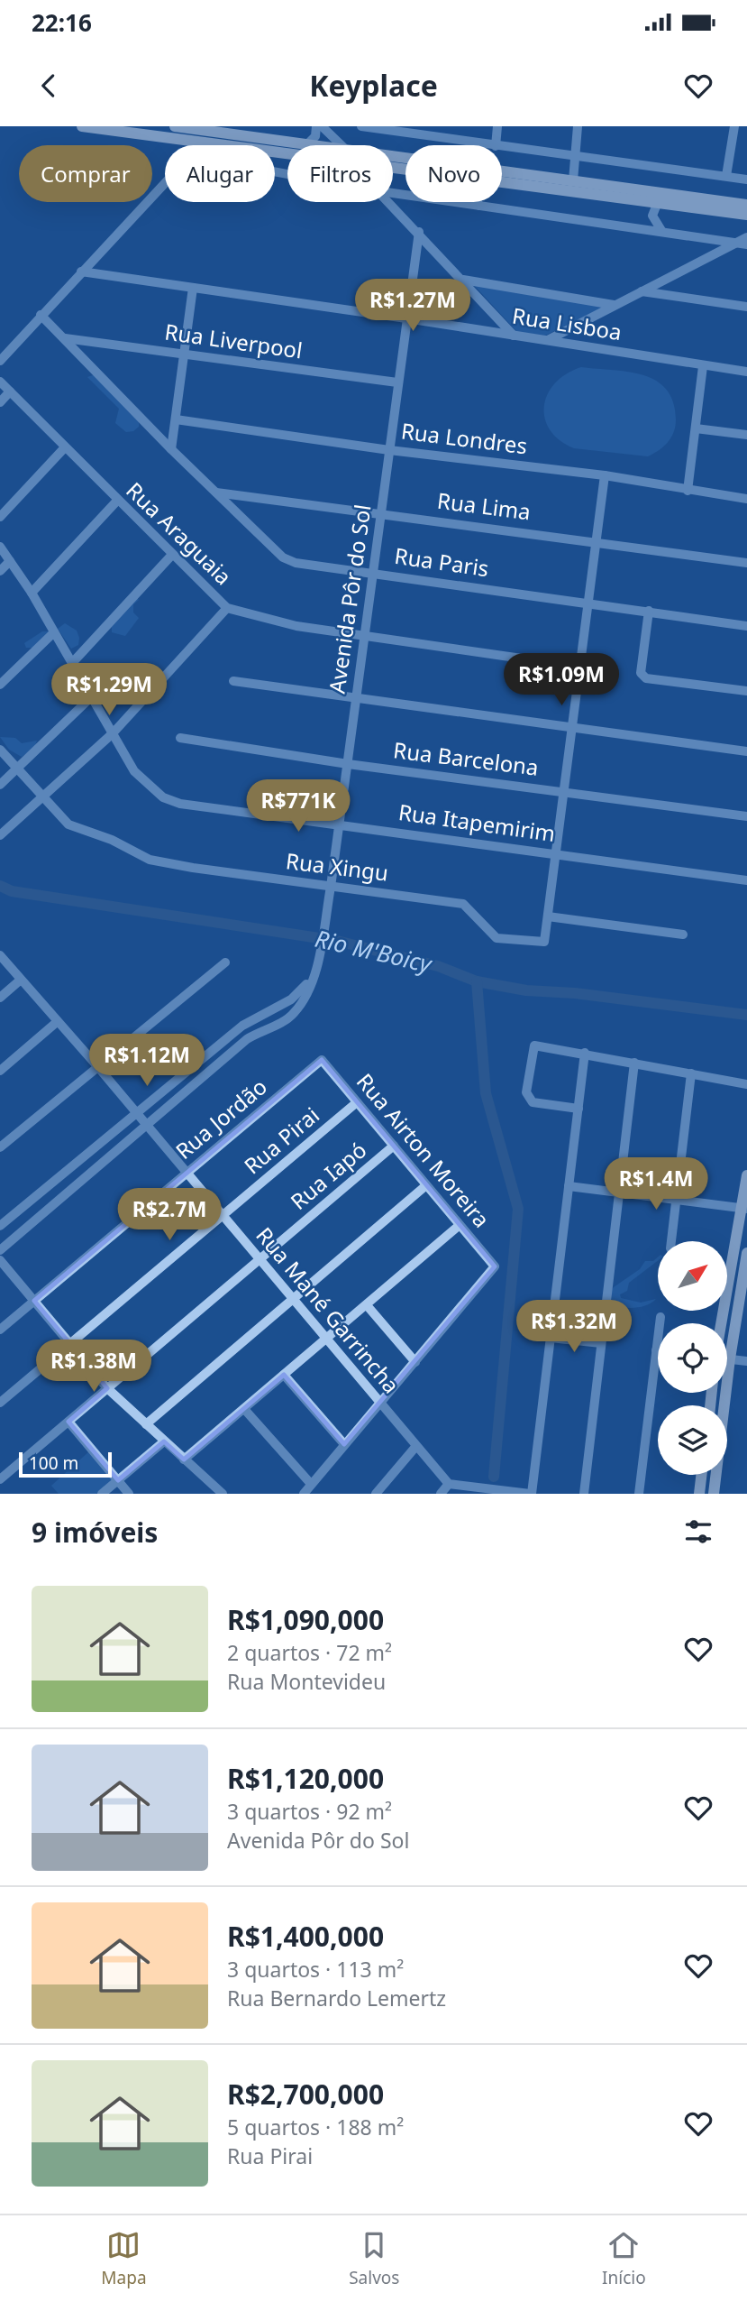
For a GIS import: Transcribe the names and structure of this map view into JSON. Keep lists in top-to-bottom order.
{
  "streets": {
    "street": [
      "Rua Lisboa",
      "Rua Liverpool",
      "Rua Londres",
      "Rua Lima",
      "Rua Araguaia",
      "Rua Paris",
      "Avenida Pôr do Sol",
      "Rua Barcelona",
      "Rua Itapemirim",
      "Rua Xingu",
      "Rua Jordão",
      "Rua Pirai",
      "Rua Airton Moreira",
      "Rua Iapó",
      "Rua Mané Garrincha"
    ]
  },
  "crossings": [
    ["Rua Lisboa", "Avenida Pôr do Sol"],
    ["Rua Liverpool", "Rua Paris"],
    ["Rua Liverpool", "Avenida Pôr do Sol"],
    ["Rua Londres", "Avenida Pôr do Sol"],
    ["Rua Lima", "Rua Paris"],
    ["Rua Lima", "Avenida Pôr do Sol"],
    ["Rua Araguaia", "Avenida Pôr do Sol"],
    ["Rua Paris", "Avenida Pôr do Sol"],
    ["Avenida Pôr do Sol", "Rua Barcelona"],
    ["Avenida Pôr do Sol", "Rua Itapemirim"],
    ["Avenida Pôr do Sol", "Rua Xingu"],
    ["Avenida Pôr do Sol", "Rua Mané Garrincha"],
    ["Rua Jordão", "Rua Airton Moreira"],
    ["Rua Jordão", "Rua Mané Garrincha"],
    ["Rua Pirai", "Rua Airton Moreira"],
    ["Rua Pirai", "Rua Mané Garrincha"],
    ["Rua Airton Moreira", "Rua Iapó"],
    ["Rua Iapó", "Rua Mané Garrincha"]
  ],
  "water": ["Rio M'Boicy"],
  "scale_bar": "100 m",
  "north": "top right",
  "page": {
    "status": "22:16",
    "header": "Keyplace",
    "chip": [
      "Comprar",
      "Alugar",
      "Filtros",
      "Novo"
    ],
    "price": [
      "R$1.27M",
      "R$1.09M",
      "R$1.29M",
      "R$771K",
      "R$1.12M",
      "R$1.4M",
      "R$2.7M",
      "R$1.32M",
      "R$1.38M"
    ],
    "scale": "100 m",
    "heading": "9 imóveis",
    "list": [
      {
        "name": "R$1,090,000",
        "note": "2 quartos · 72 m² · Rua Montevideu"
      },
      {
        "name": "R$1,120,000",
        "note": "3 quartos · 92 m² · Avenida Pôr do Sol"
      },
      {
        "name": "R$1,400,000",
        "note": "3 quartos · 113 m² · Rua Bernardo Lemertz"
      },
      {
        "name": "R$2,700,000",
        "note": "5 quartos · 188 m² · Rua Pirai"
      }
    ],
    "tabs": ["Mapa", "Salvos", "Início"]
  }
}
